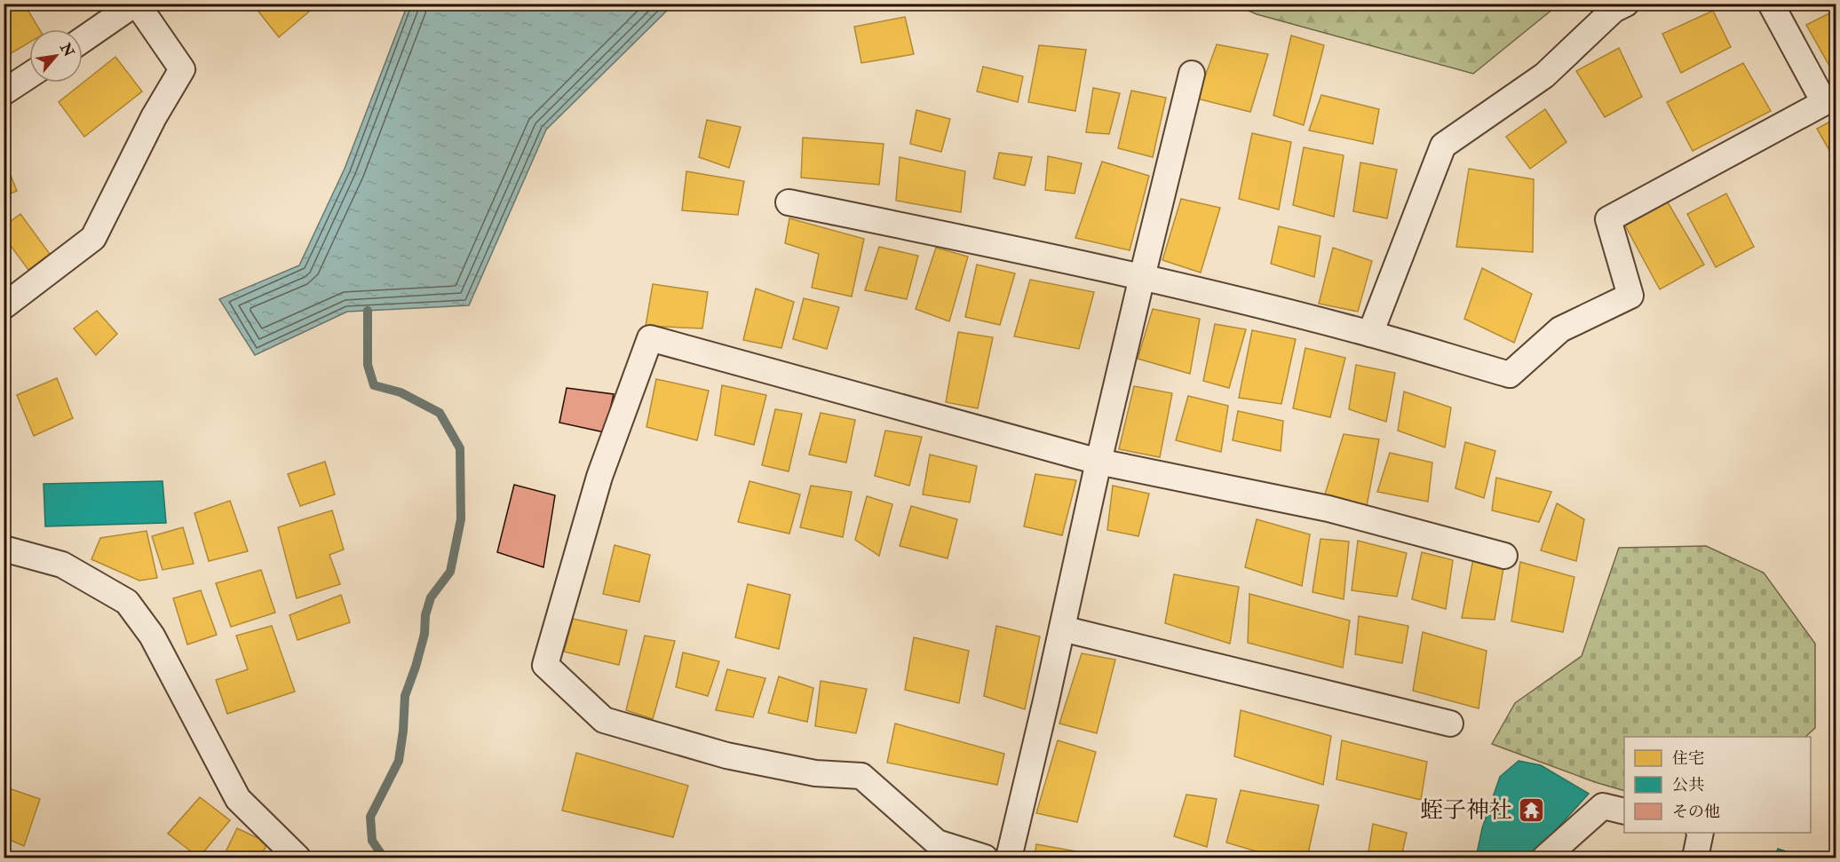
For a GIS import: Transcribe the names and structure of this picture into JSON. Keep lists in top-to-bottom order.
{
  "places": {
    "temple": ["蛭子神社"]
  },
  "legend": ["住宅", "公共", "その他"],
  "north": "top right"
}
